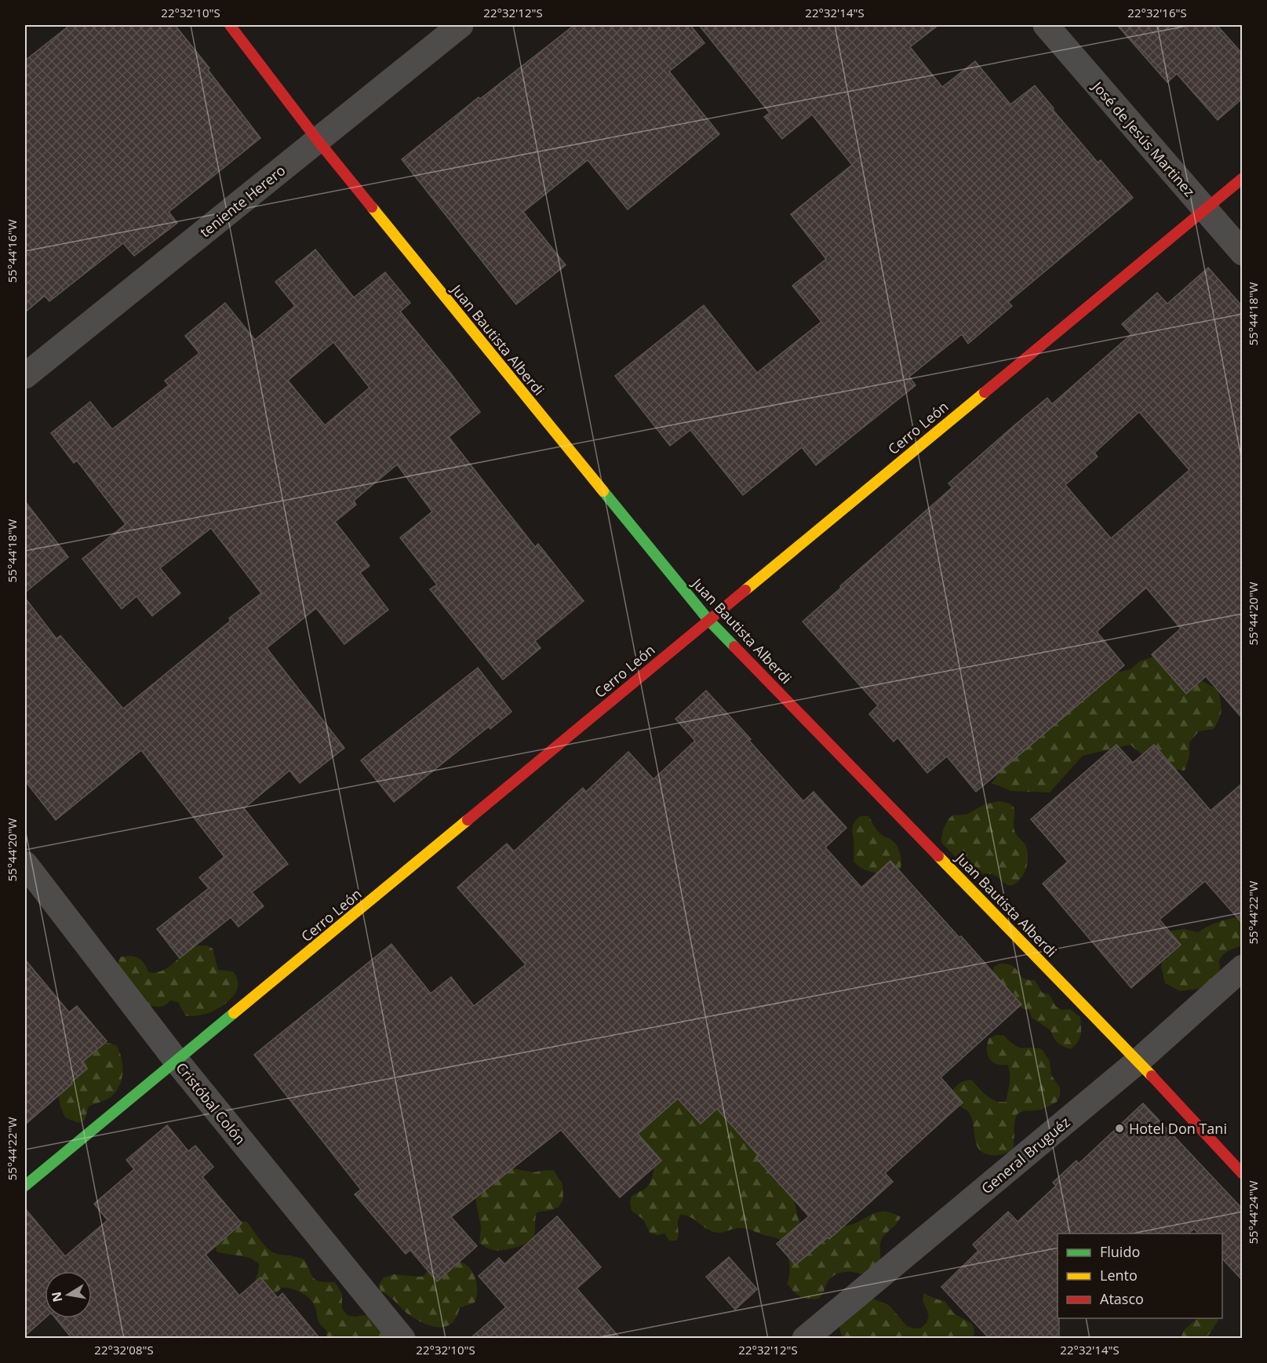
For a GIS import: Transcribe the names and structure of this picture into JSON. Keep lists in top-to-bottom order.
{
  "streets": {
    "street": [
      "José de Jesús Martinez",
      "teniente Herero",
      "Juan Bautista Alberdi",
      "Cerro León",
      "Cristóbal Colón",
      "General Bruguéz"
    ]
  },
  "crossings": [
    ["José de Jesús Martinez", "Cerro León"],
    ["teniente Herero", "Juan Bautista Alberdi"],
    ["Juan Bautista Alberdi", "Cerro León"],
    ["Juan Bautista Alberdi", "General Bruguéz"],
    ["Cerro León", "Cristóbal Colón"]
  ],
  "places": ["Hotel Don Tani"],
  "legend": ["Fluido", "Lento", "Atasco"],
  "north": "left",
  "coordinates": [
    "22°32'10\"S",
    "22°32'12\"S",
    "22°32'14\"S",
    "22°32'16\"S",
    "55°44'16\"W",
    "55°44'18\"W",
    "55°44'20\"W",
    "55°44'22\"W",
    "55°44'24\"W",
    "22°32'08\"S"
  ]
}
